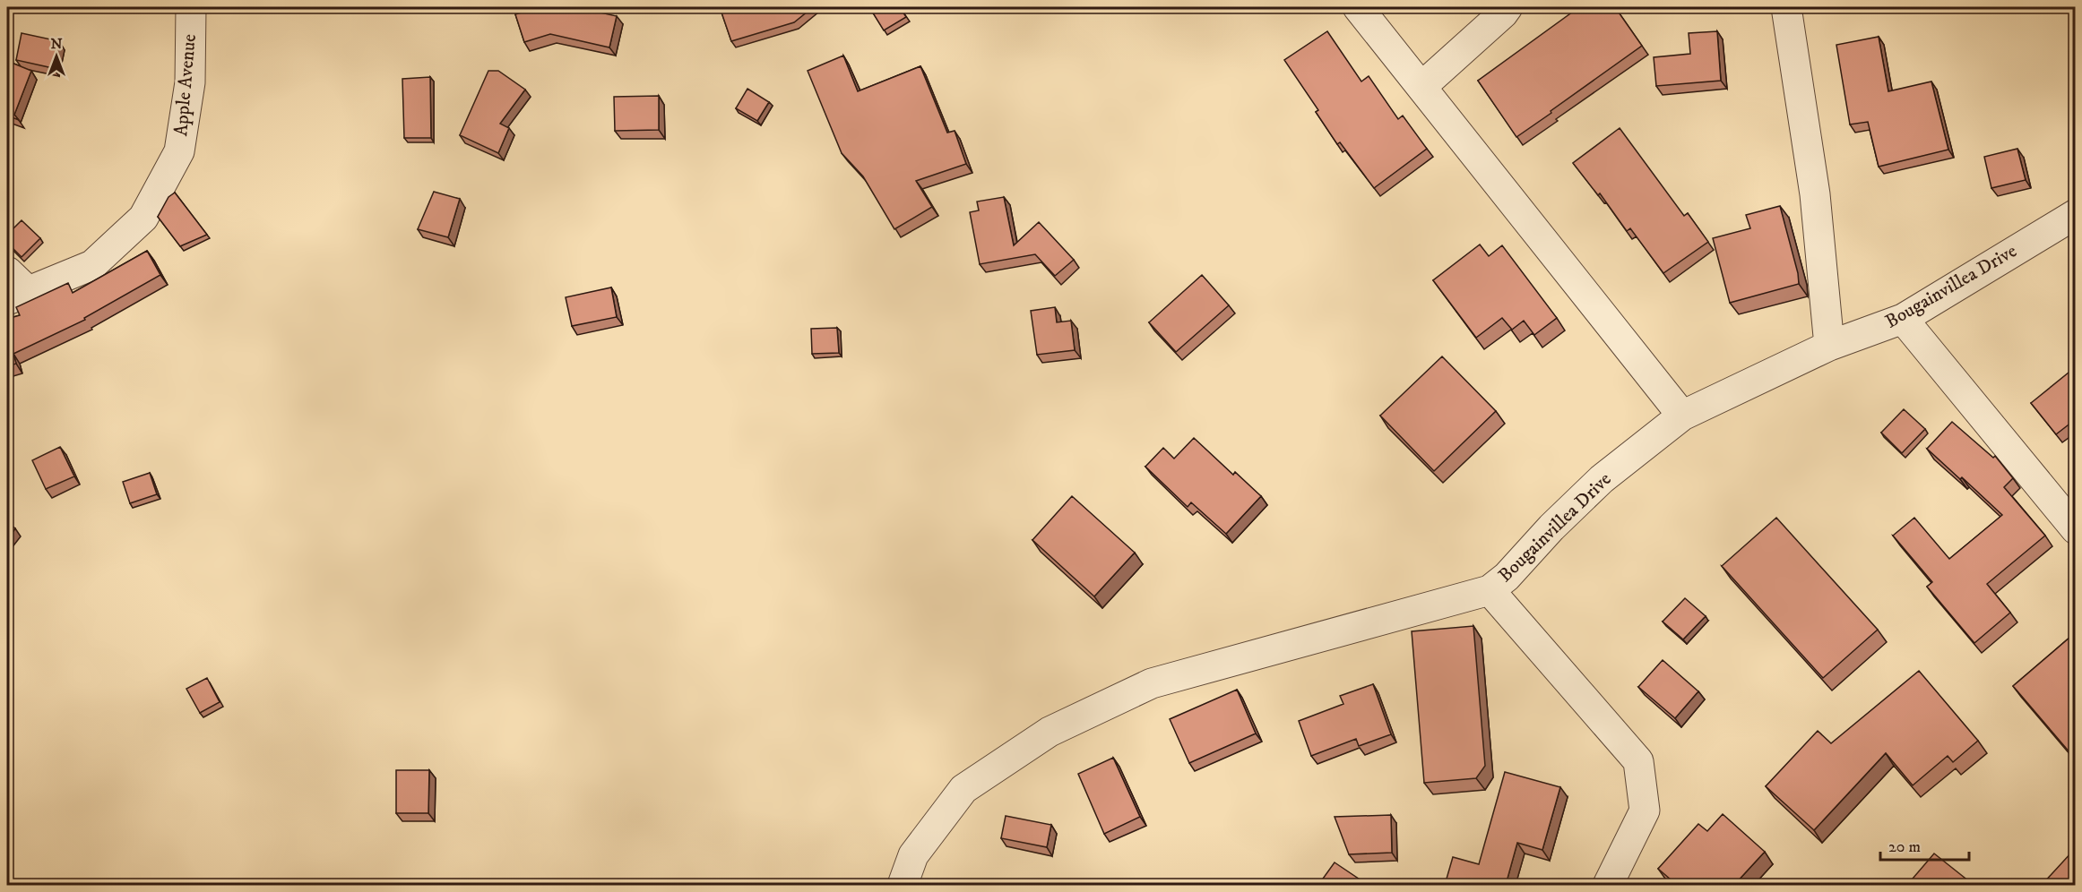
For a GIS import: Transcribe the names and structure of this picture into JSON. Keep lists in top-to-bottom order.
{
  "streets": {
    "street": ["Apple Avenue", "Bougainvillea Drive"]
  },
  "scale_bar": "20 m",
  "north": "top"
}
